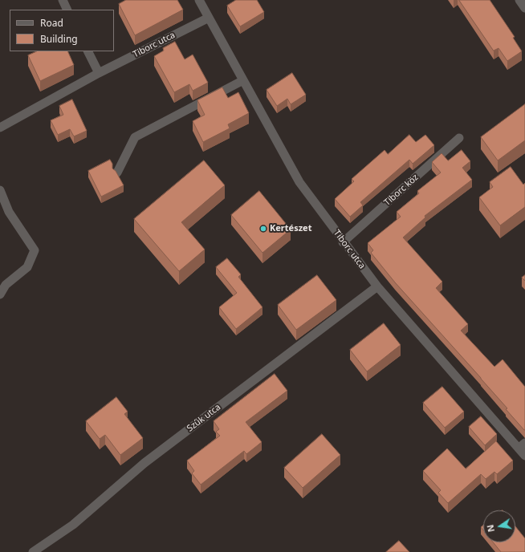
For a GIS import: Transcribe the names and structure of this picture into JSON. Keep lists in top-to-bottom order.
{
  "streets": {
    "street": ["Tiborc utca", "Tiborc köz", "Szűk utca"]
  },
  "crossings": [
    ["Tiborc utca", "Tiborc köz"],
    ["Tiborc utca", "Szűk utca"]
  ],
  "places": ["Kertészet"],
  "legend": ["Road", "Building"],
  "north": "left"
}
